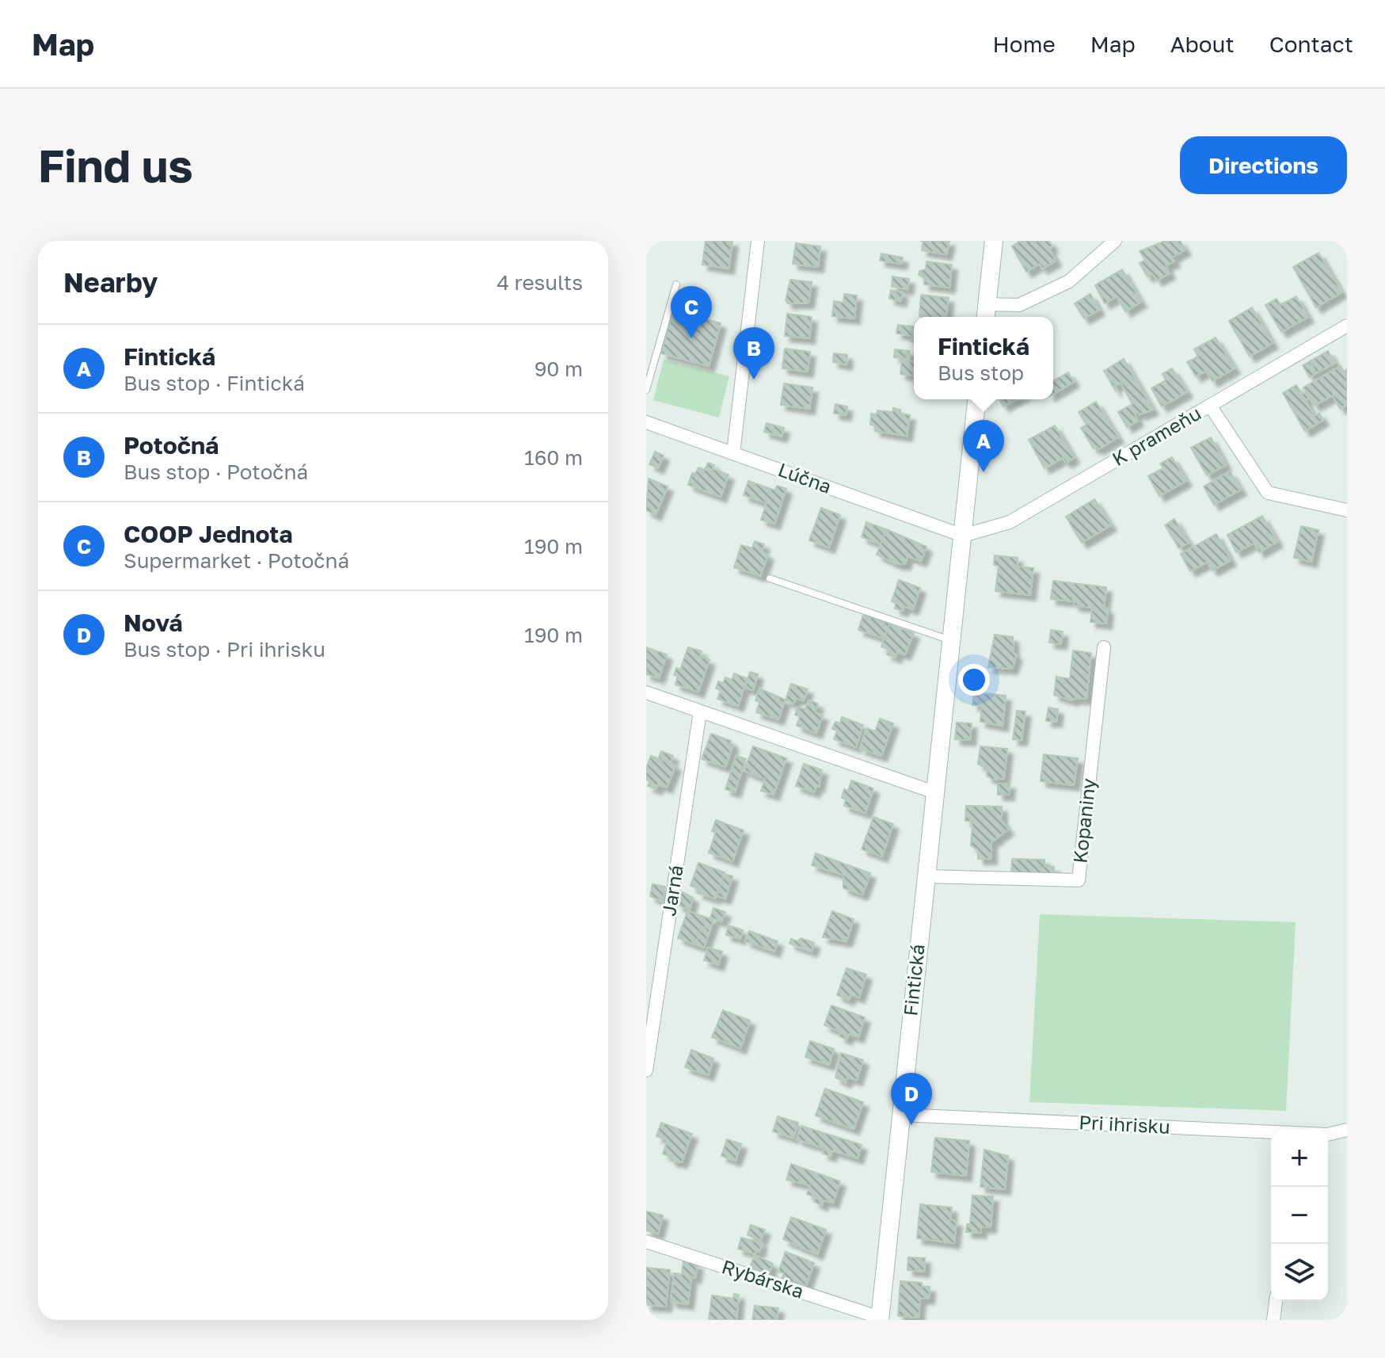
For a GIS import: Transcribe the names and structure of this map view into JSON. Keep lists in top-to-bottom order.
{
  "streets": {
    "street": [
      "K prameňu",
      "Lúčna",
      "Kopaniny",
      "Jarná",
      "Fintická",
      "Pri ihrisku",
      "Rybárska"
    ]
  },
  "crossings": [
    ["K prameňu", "Lúčna"],
    ["K prameňu", "Fintická"],
    ["Lúčna", "Fintická"],
    ["Kopaniny", "Fintická"],
    ["Fintická", "Pri ihrisku"],
    ["Fintická", "Rybárska"]
  ],
  "page": {
    "header": "Map",
    "nav": [
      "Home",
      "Map",
      "About",
      "Contact"
    ],
    "buttons": "Directions",
    "title": "Find us",
    "heading": ["Nearby", "4 results"],
    "pins": [
      "C",
      "B",
      "A",
      "D"
    ],
    "popup": ["Fintická", "Bus stop"],
    "list": [
      {
        "mark": "A",
        "name": "Fintická",
        "note": "Bus stop · Fintická",
        "value": "90 m"
      },
      {
        "mark": "B",
        "name": "Potočná",
        "note": "Bus stop · Potočná",
        "value": "160 m"
      },
      {
        "mark": "C",
        "name": "COOP Jednota",
        "note": "Supermarket · Potočná",
        "value": "190 m"
      },
      {
        "mark": "D",
        "name": "Nová",
        "note": "Bus stop · Pri ihrisku",
        "value": "190 m"
      }
    ],
    "map_buttons": ["+", "−"]
  }
}
